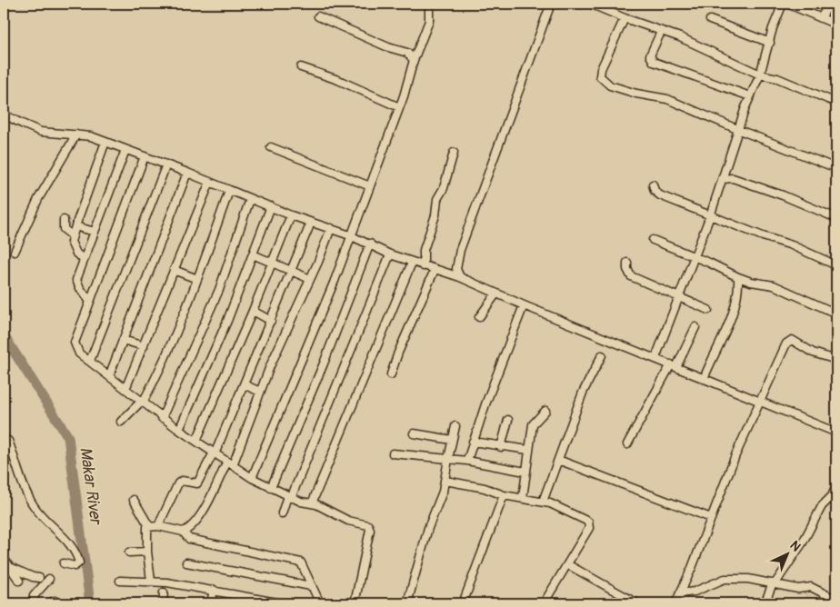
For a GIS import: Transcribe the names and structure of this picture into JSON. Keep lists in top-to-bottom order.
{
  "water": ["Makar River"],
  "north": "top right"
}
